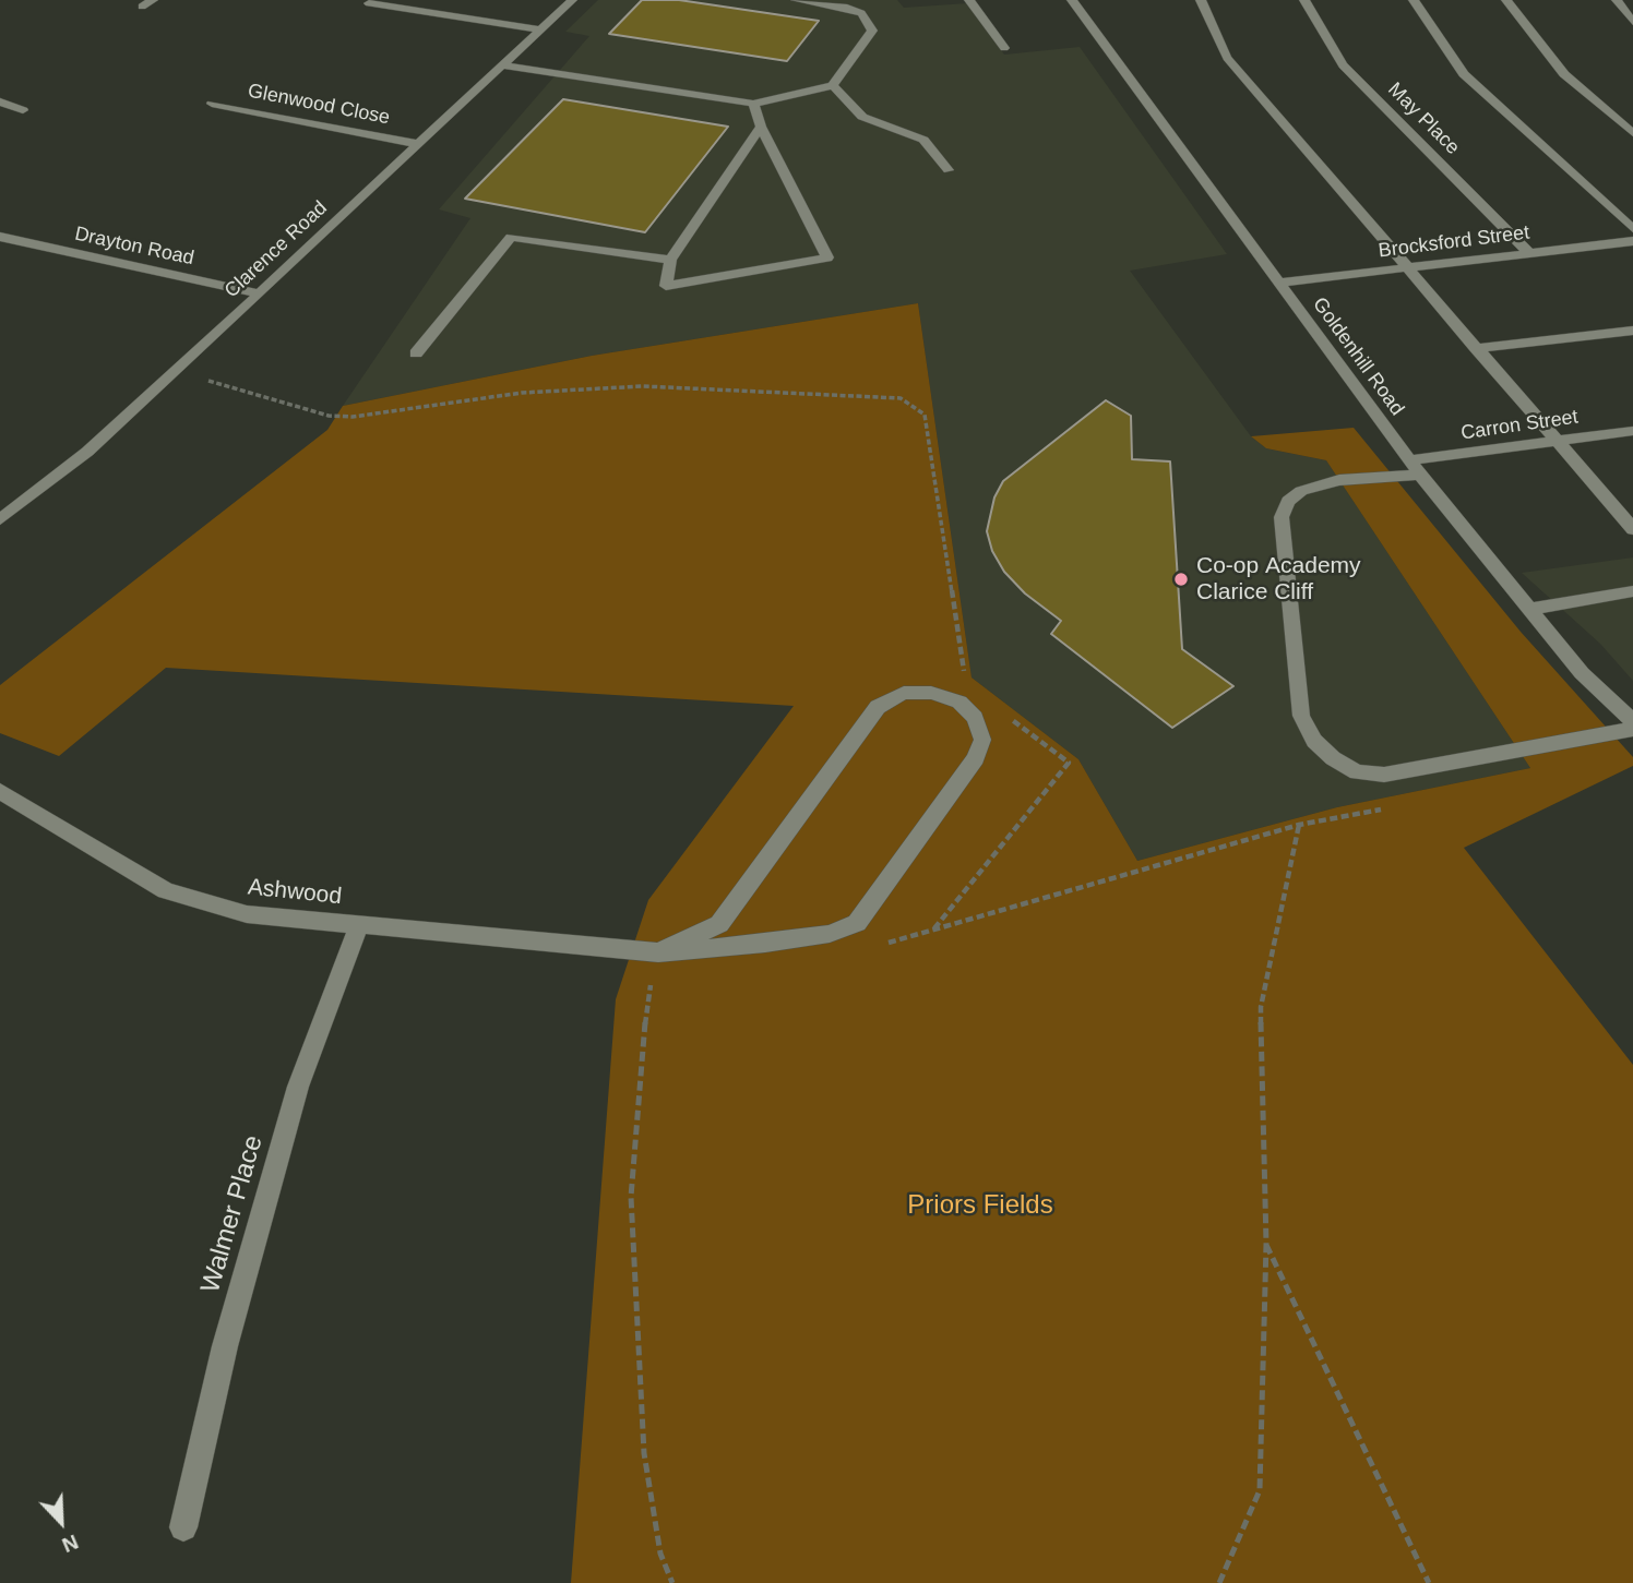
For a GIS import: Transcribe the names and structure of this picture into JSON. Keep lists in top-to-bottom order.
{
  "streets": {
    "street": [
      "Glenwood Close",
      "May Place",
      "Brocksford Street",
      "Drayton Road",
      "Clarence Road",
      "Goldenhill Road",
      "Carron Street",
      "Ashwood",
      "Walmer Place"
    ]
  },
  "crossings": [
    ["Glenwood Close", "Clarence Road"],
    ["May Place", "Brocksford Street"],
    ["Brocksford Street", "Goldenhill Road"],
    ["Drayton Road", "Clarence Road"],
    ["Goldenhill Road", "Carron Street"],
    ["Ashwood", "Walmer Place"]
  ],
  "parks": ["Priors Fields"],
  "places": ["Co-op Academy Clarice Cliff"],
  "north": "bottom right"
}
